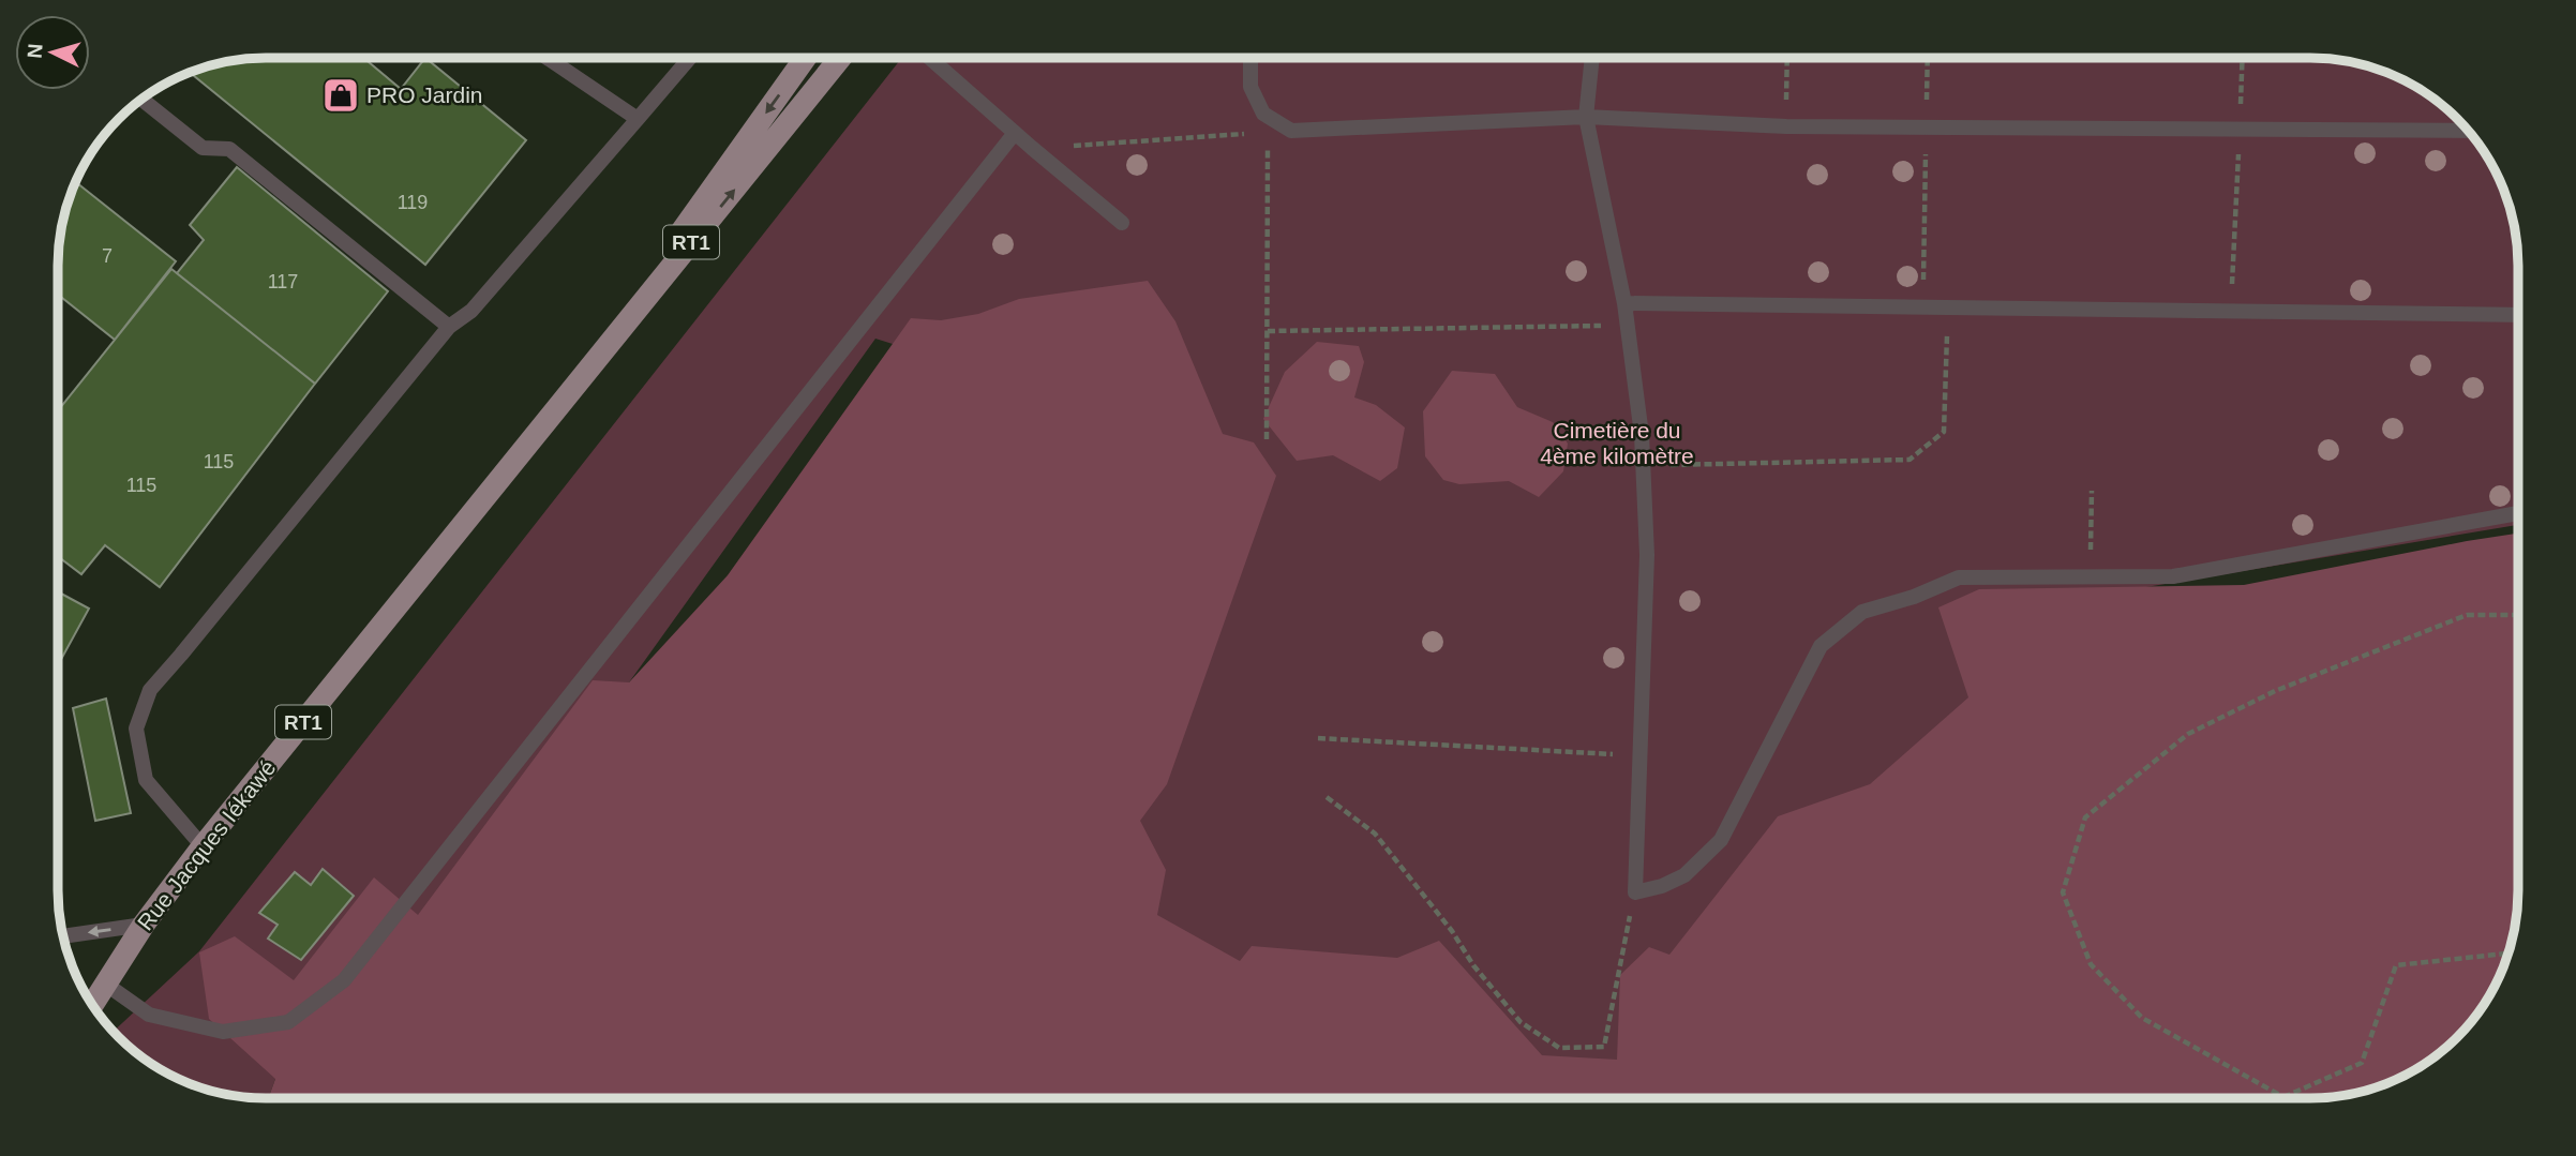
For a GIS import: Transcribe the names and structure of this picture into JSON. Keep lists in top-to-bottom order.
{
  "streets": {
    "main road": ["RT1", "Rue Jacques Iékawé"]
  },
  "parks": ["Cimetière du 4ème kilomètre"],
  "places": {
    "shop": ["PRO Jardin"]
  },
  "house_numbers": [
    "119",
    "7",
    "117",
    "115",
    "115"
  ],
  "north": "left"
}
